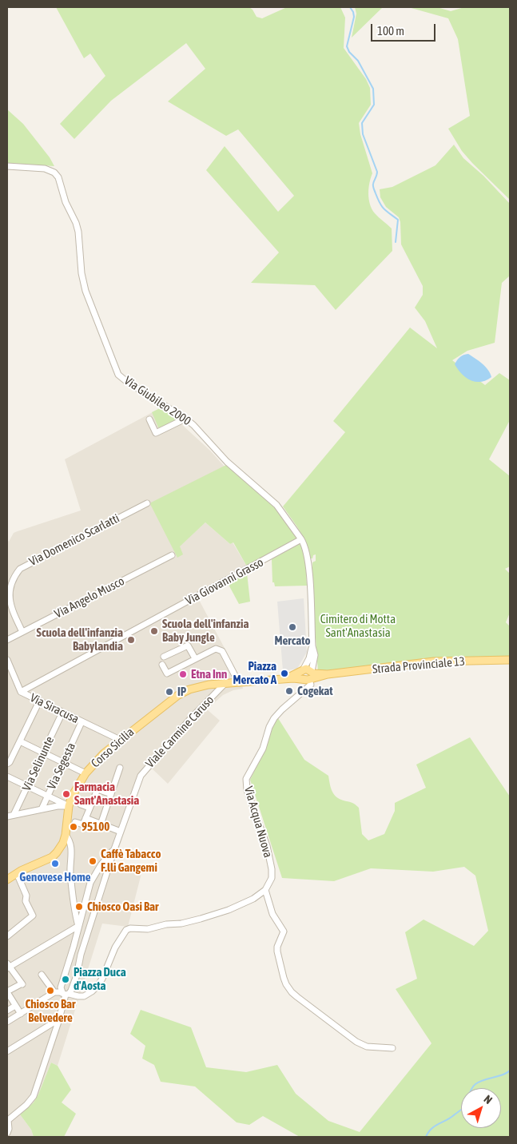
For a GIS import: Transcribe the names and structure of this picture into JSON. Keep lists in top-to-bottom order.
{
  "streets": {
    "main road": ["Strada Provinciale 13", "Corso Sicilia"],
    "street": [
      "Via Giubileo 2000",
      "Via Domenico Scarlatti",
      "Via Giovanni Grasso",
      "Via Angelo Musco",
      "Via Siracusa",
      "Viale Carmine Caruso",
      "Via Selinunte",
      "Via Segesta",
      "Via Acqua Nuova"
    ]
  },
  "crossings": [
    ["Via Giubileo 2000", "Via Giovanni Grasso"],
    ["Via Giubileo 2000", "Strada Provinciale 13"],
    ["Via Giubileo 2000", "Via Acqua Nuova"],
    ["Via Domenico Scarlatti", "Via Angelo Musco"],
    ["Via Giovanni Grasso", "Via Siracusa"],
    ["Strada Provinciale 13", "Via Acqua Nuova"],
    ["Via Siracusa", "Corso Sicilia"],
    ["Via Siracusa", "Via Selinunte"],
    ["Via Siracusa", "Via Segesta"],
    ["Viale Carmine Caruso", "Corso Sicilia"]
  ],
  "parks": ["Cimitero di Motta Sant'Anastasia"],
  "places": [
    "Mercato",
    "Scuola dell'infanzia Baby Jungle",
    "Scuola dell'infanzia Babylandia",
    "Piazza Mercato A",
    "Etna Inn",
    "Cogekat",
    "IP",
    "Farmacia Sant'Anastasia",
    "95100",
    "Caffè Tabacco F.lli Gangemi",
    "Genovese Home",
    "Chiosco Oasi Bar",
    "Piazza Duca d'Aosta",
    "Chiosco Bar Belvedere"
  ],
  "scale_bar": "100 m",
  "north": "top right"
}
